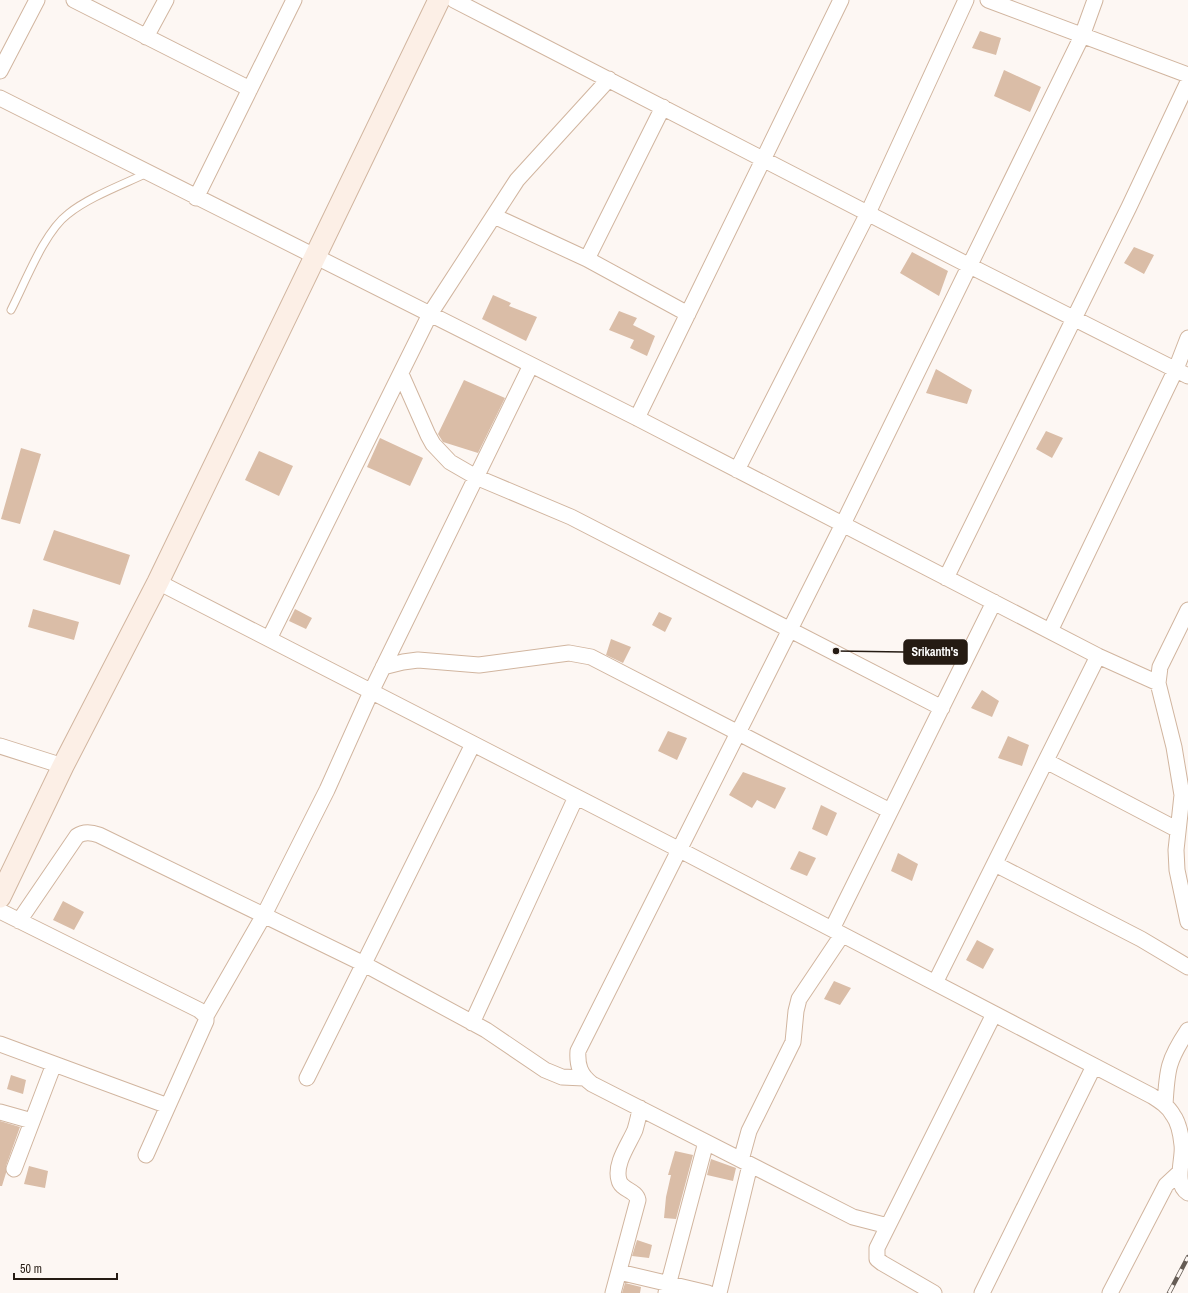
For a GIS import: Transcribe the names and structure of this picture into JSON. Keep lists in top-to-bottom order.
{
  "places": ["Srikanth's"],
  "scale_bar": "50 m"
}
